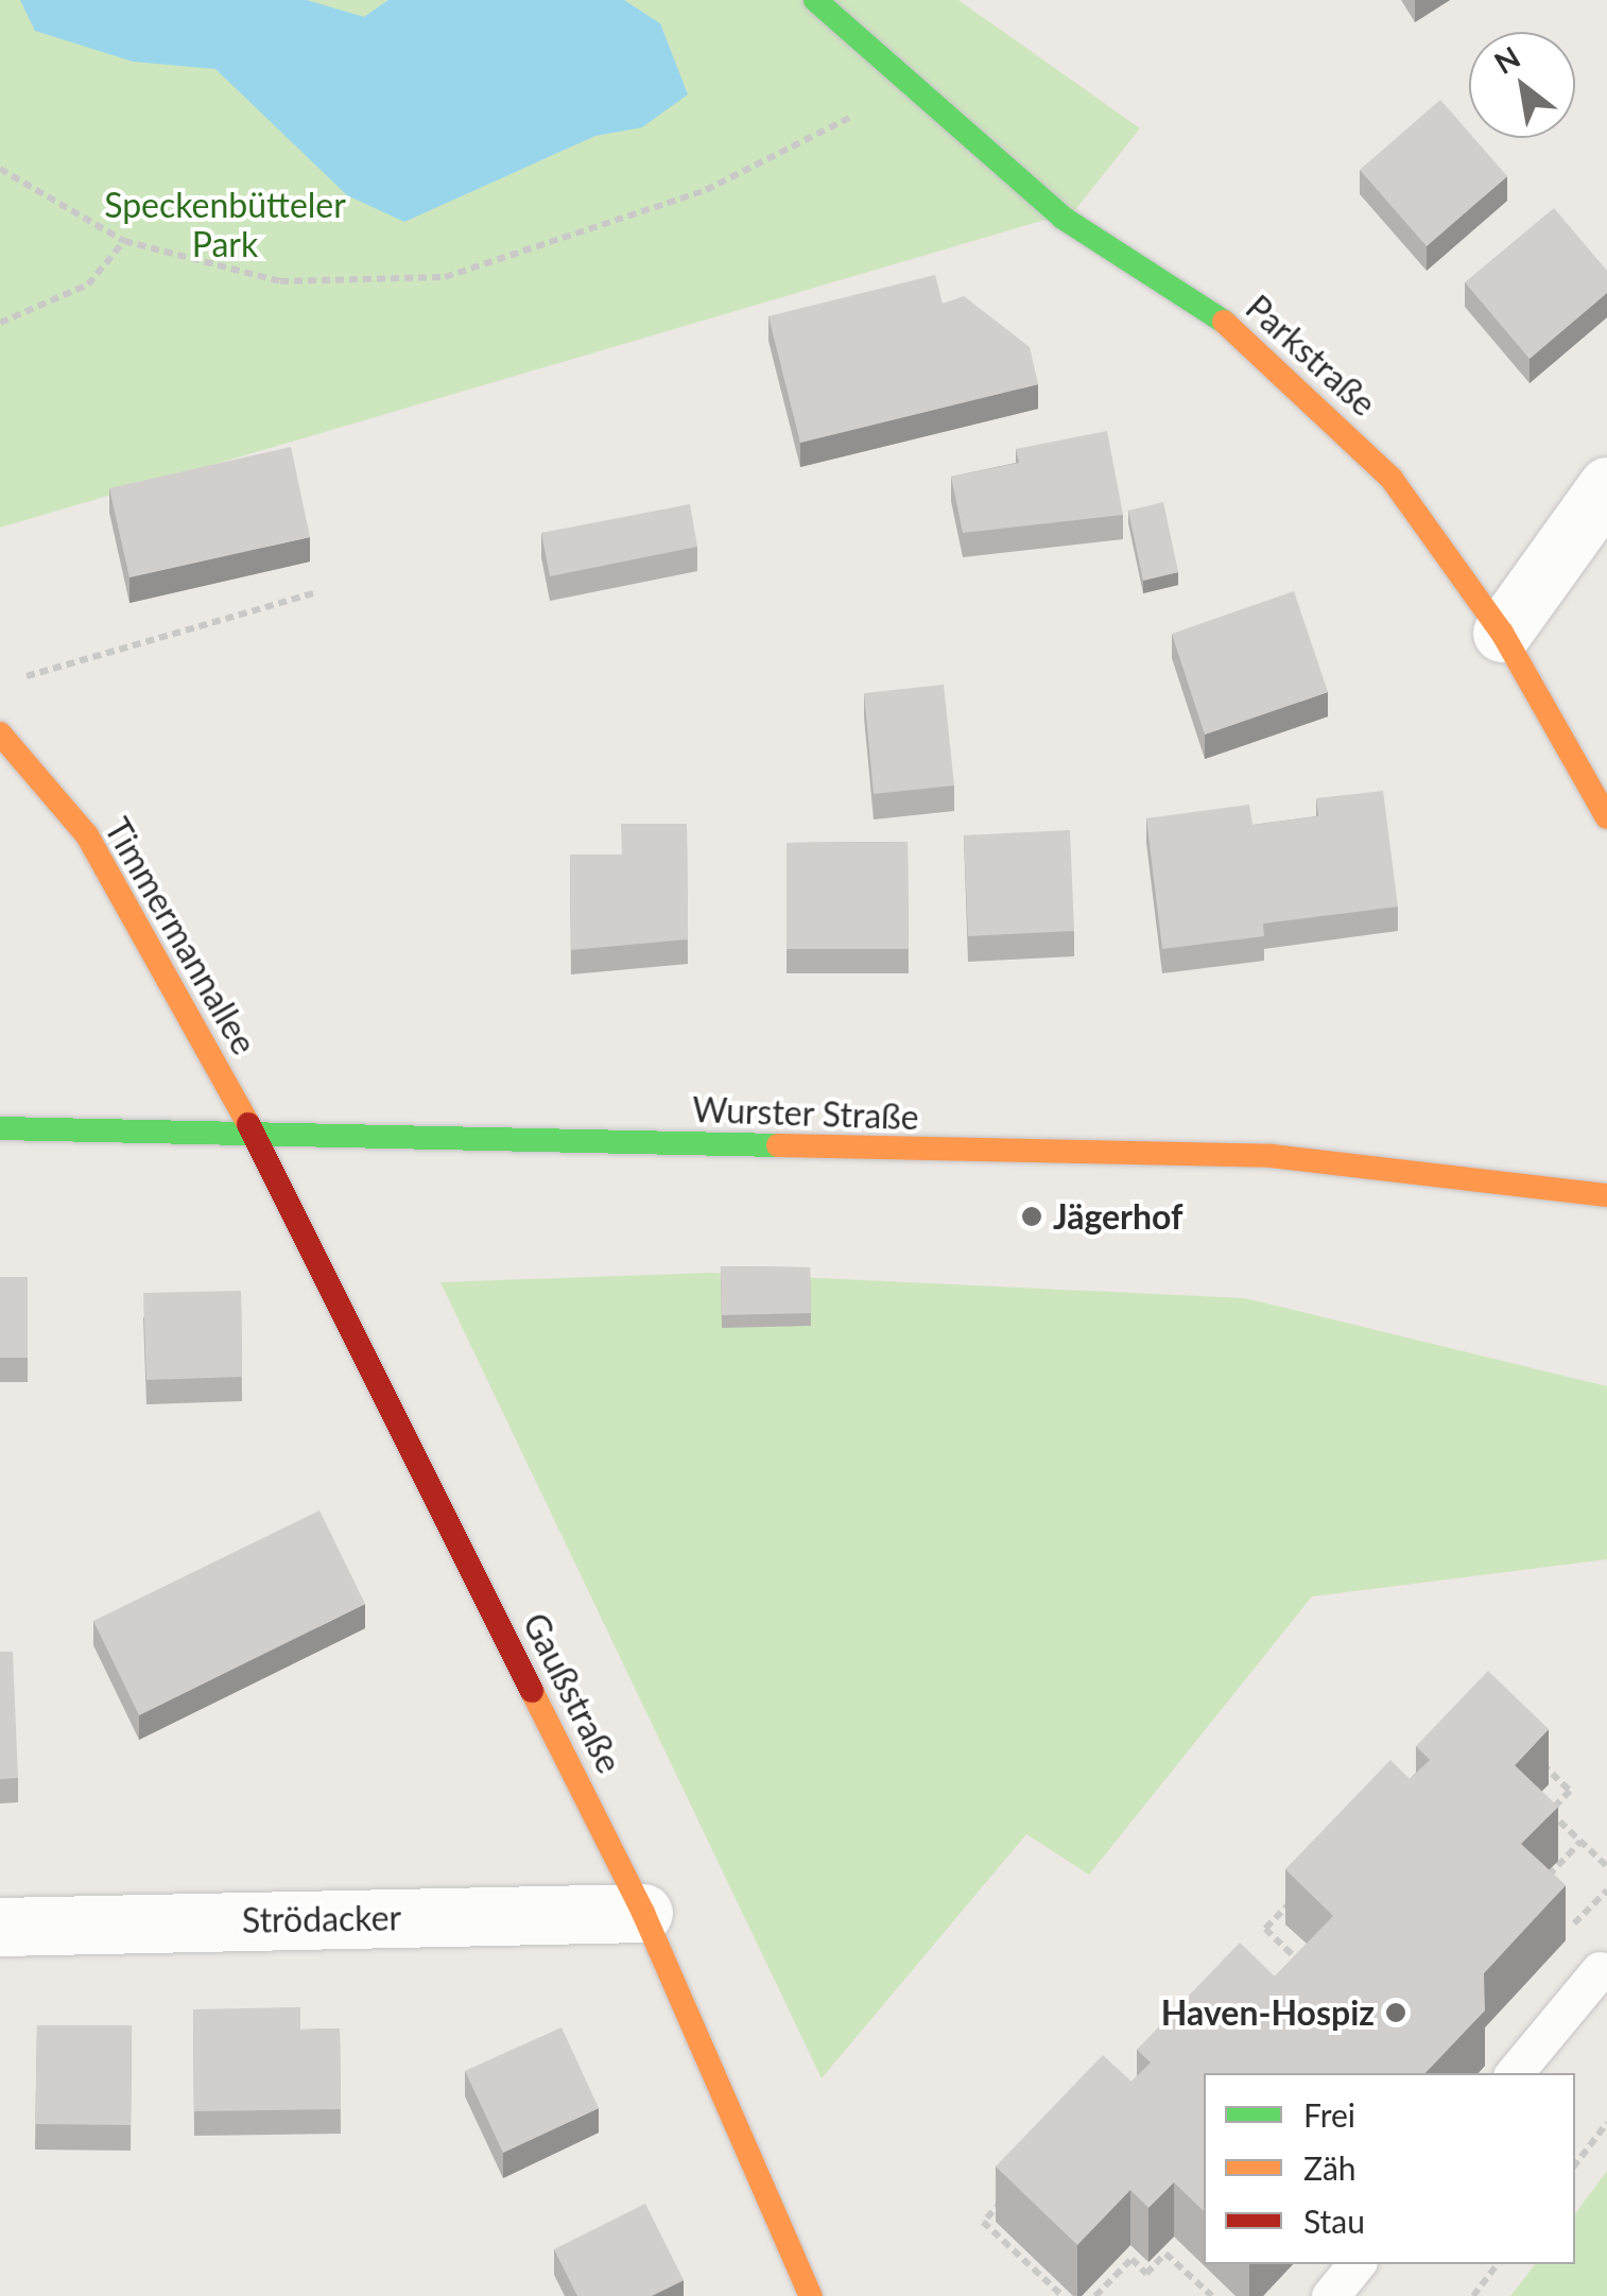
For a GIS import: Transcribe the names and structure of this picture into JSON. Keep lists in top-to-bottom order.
{
  "streets": {
    "street": [
      "Parkstraße",
      "Timmermannallee",
      "Wurster Straße",
      "Gaußstraße",
      "Strödacker"
    ]
  },
  "crossings": [
    ["Timmermannallee", "Wurster Straße"],
    ["Timmermannallee", "Gaußstraße"],
    ["Wurster Straße", "Gaußstraße"],
    ["Gaußstraße", "Strödacker"]
  ],
  "parks": ["Speckenbütteler Park"],
  "places": ["Jägerhof", "Haven-Hospiz"],
  "legend": ["Frei", "Zäh", "Stau"],
  "north": "top left"
}
